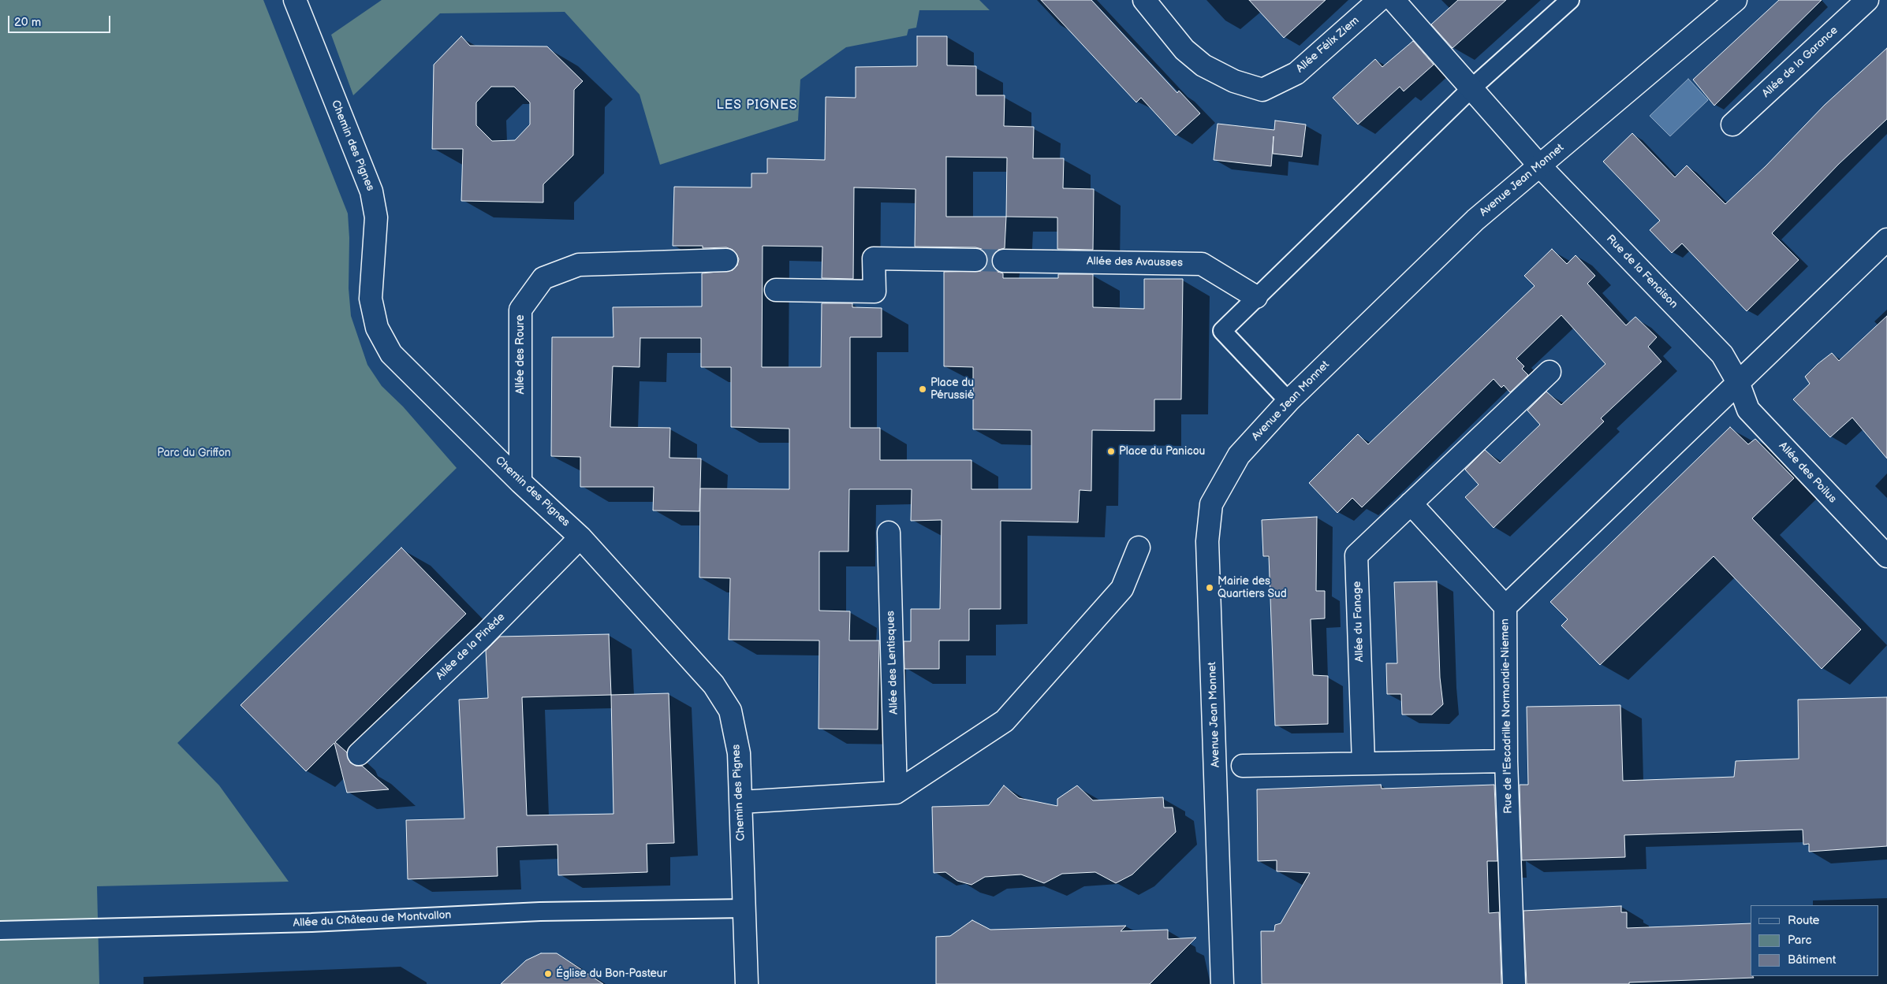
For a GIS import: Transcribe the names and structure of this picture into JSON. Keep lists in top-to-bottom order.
{
  "streets": {
    "street": [
      "Allée Félix Ziem",
      "Allée de la Garance",
      "Chemin des Pignes",
      "Avenue Jean Monnet",
      "Allée des Avausses",
      "Rue de la Fenaison",
      "Allée des Roure",
      "Allée des Poilus",
      "Allée du Fanage",
      "Allée de la Pinède",
      "Allée des Lentisques",
      "Rue de l'Escadrille Normandie-Niemen"
    ],
    "lane": ["Allée du Château de Montvallon"]
  },
  "crossings": [
    ["Chemin des Pignes", "Allée des Roure"],
    ["Chemin des Pignes", "Allée de la Pinède"],
    ["Chemin des Pignes", "Allée du Château de Montvallon"],
    ["Avenue Jean Monnet", "Rue de la Fenaison"],
    ["Rue de la Fenaison", "Allée des Poilus"],
    ["Rue de la Fenaison", "Rue de l'Escadrille Normandie-Niemen"],
    ["Allée des Poilus", "Rue de l'Escadrille Normandie-Niemen"]
  ],
  "districts": ["LES PIGNES"],
  "parks": ["Parc du Griffon"],
  "places": [
    "Place du Pérussié",
    "Place du Panicou",
    "Mairie des Quartiers Sud",
    "Église du Bon-Pasteur"
  ],
  "legend": ["Route", "Parc", "Bâtiment"],
  "scale_bar": "20 m"
}
